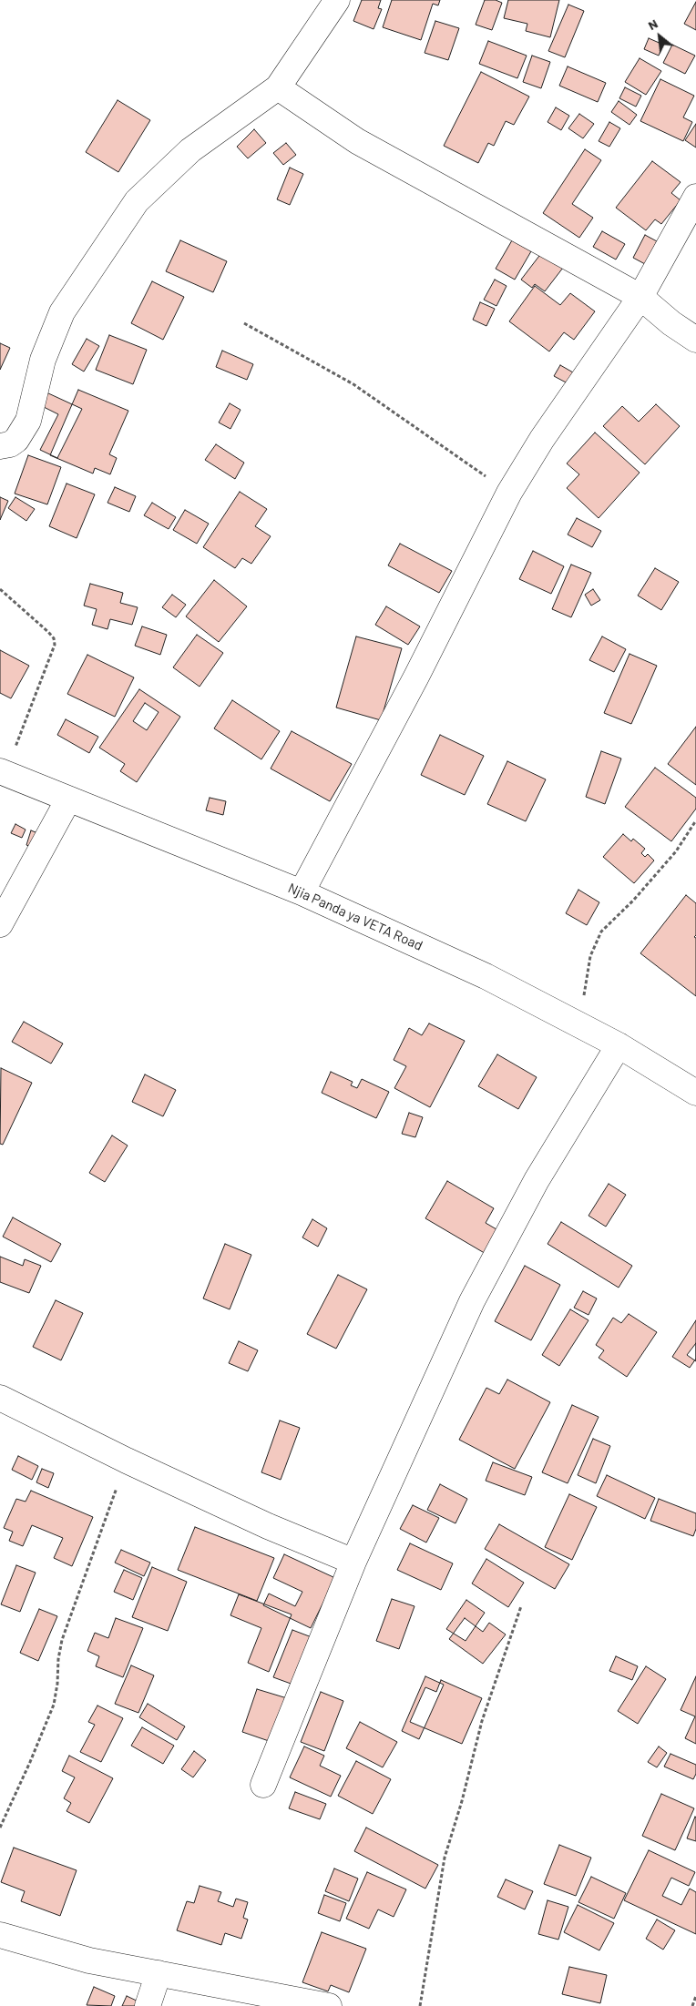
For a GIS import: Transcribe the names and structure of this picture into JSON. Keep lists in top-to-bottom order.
{
  "streets": {
    "street": ["Njia Panda ya VETA Road"]
  },
  "north": "top left"
}
